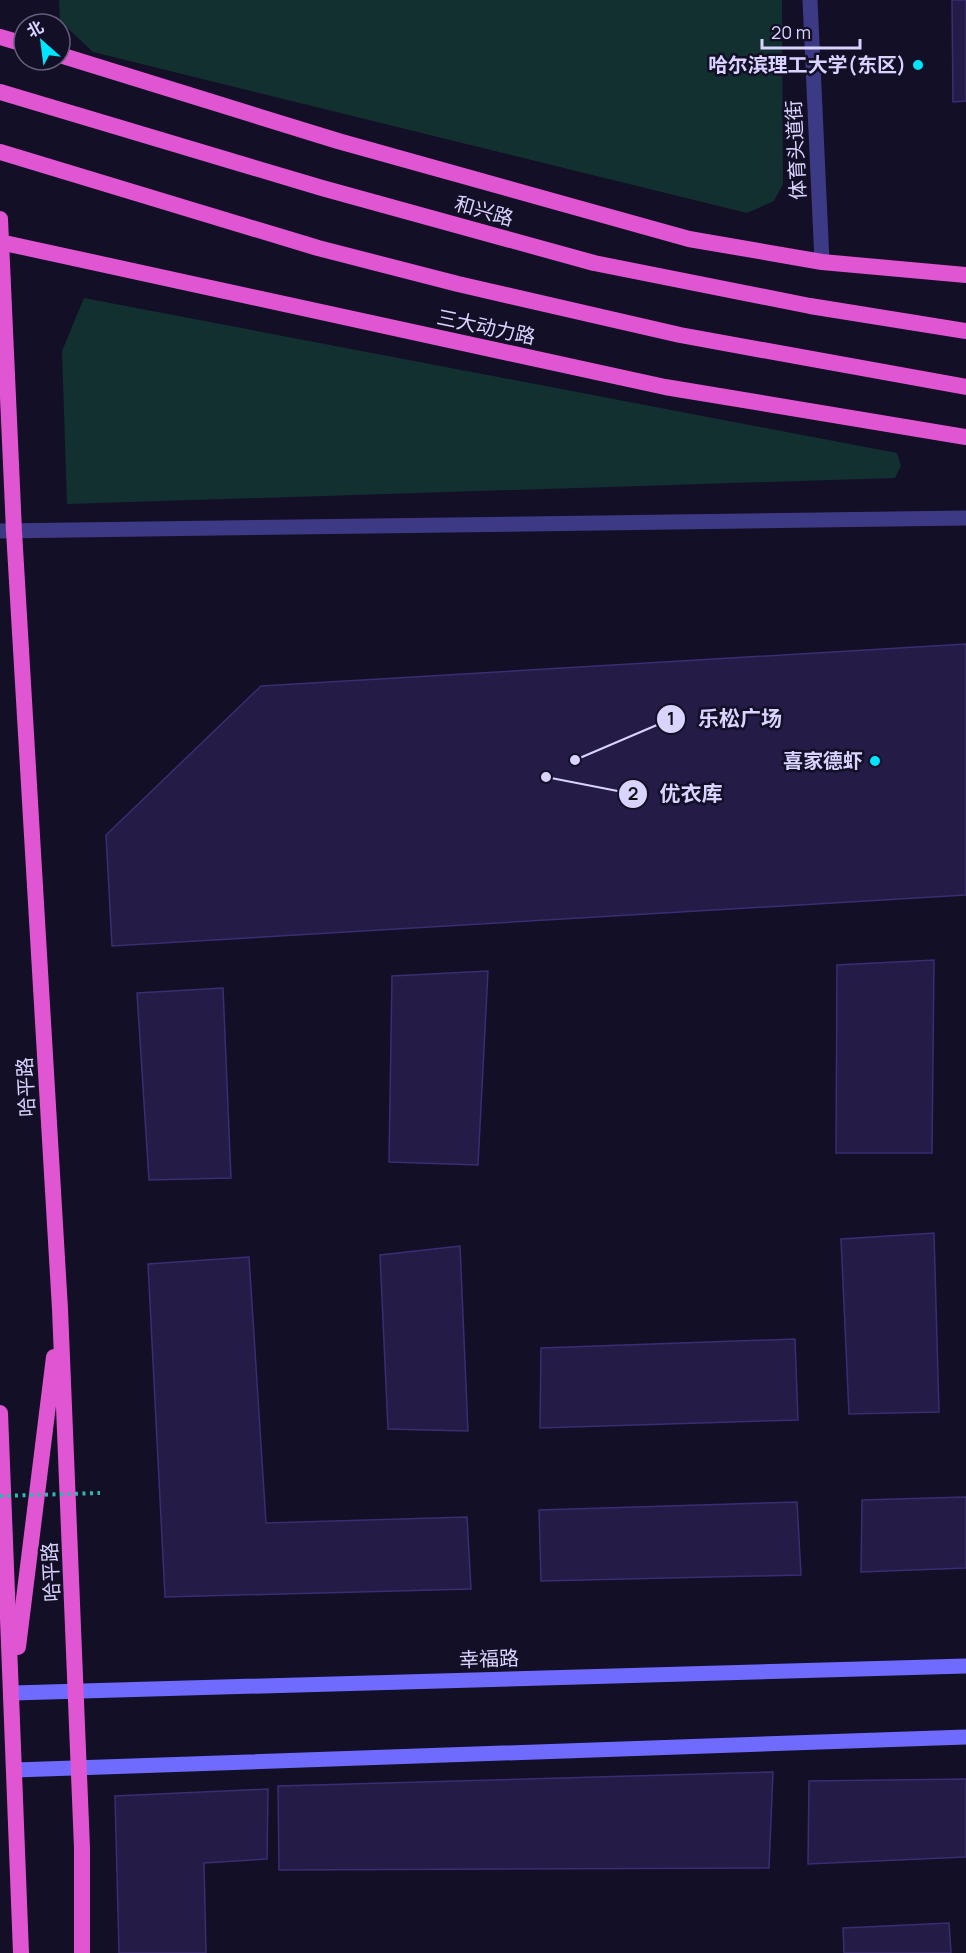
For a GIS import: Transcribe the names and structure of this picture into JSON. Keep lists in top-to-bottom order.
{
  "streets": {
    "highway": ["和兴路", "三大动力路", "哈平路"],
    "main road": ["幸福路"],
    "street": ["体育头道街"]
  },
  "crossings": [
    ["三大动力路", "哈平路"],
    ["哈平路", "幸福路"]
  ],
  "places": [
    "哈尔滨理工大学(东区)",
    "乐松广场",
    "喜家德虾",
    "优衣库"
  ],
  "scale_bar": "20 m",
  "north": "top left"
}
